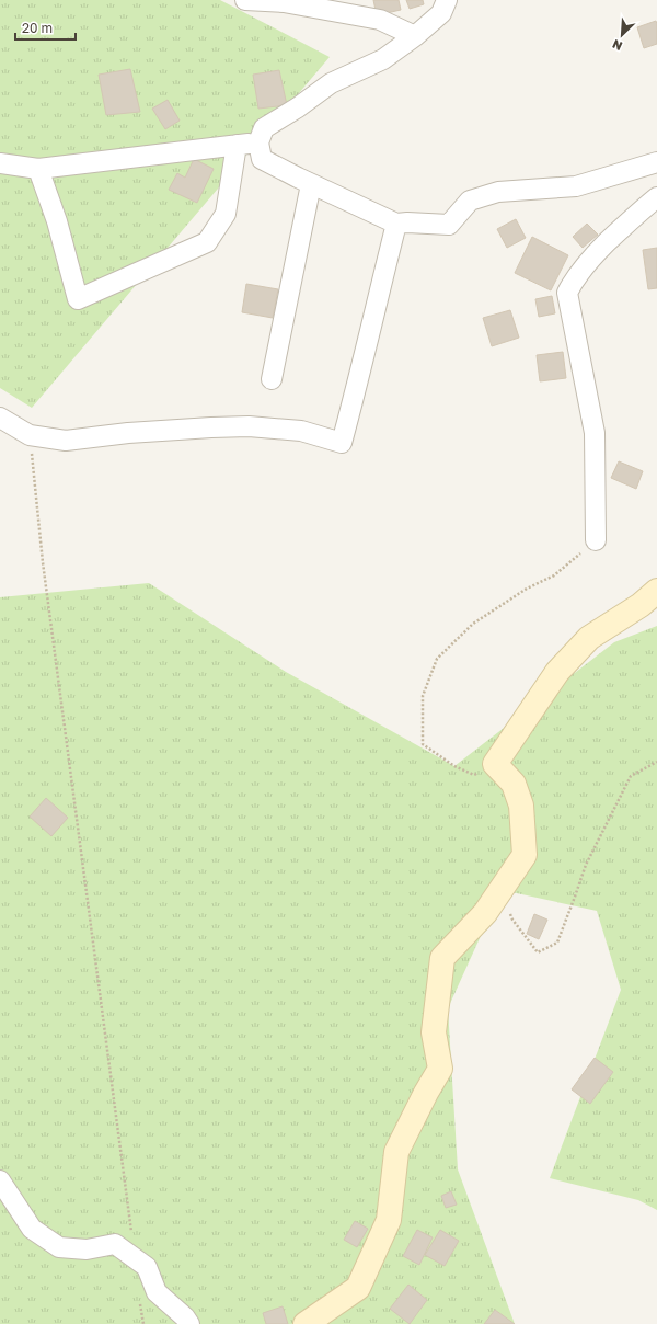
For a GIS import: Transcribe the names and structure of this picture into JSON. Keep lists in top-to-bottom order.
{
  "scale_bar": "20 m",
  "north": "bottom left"
}
